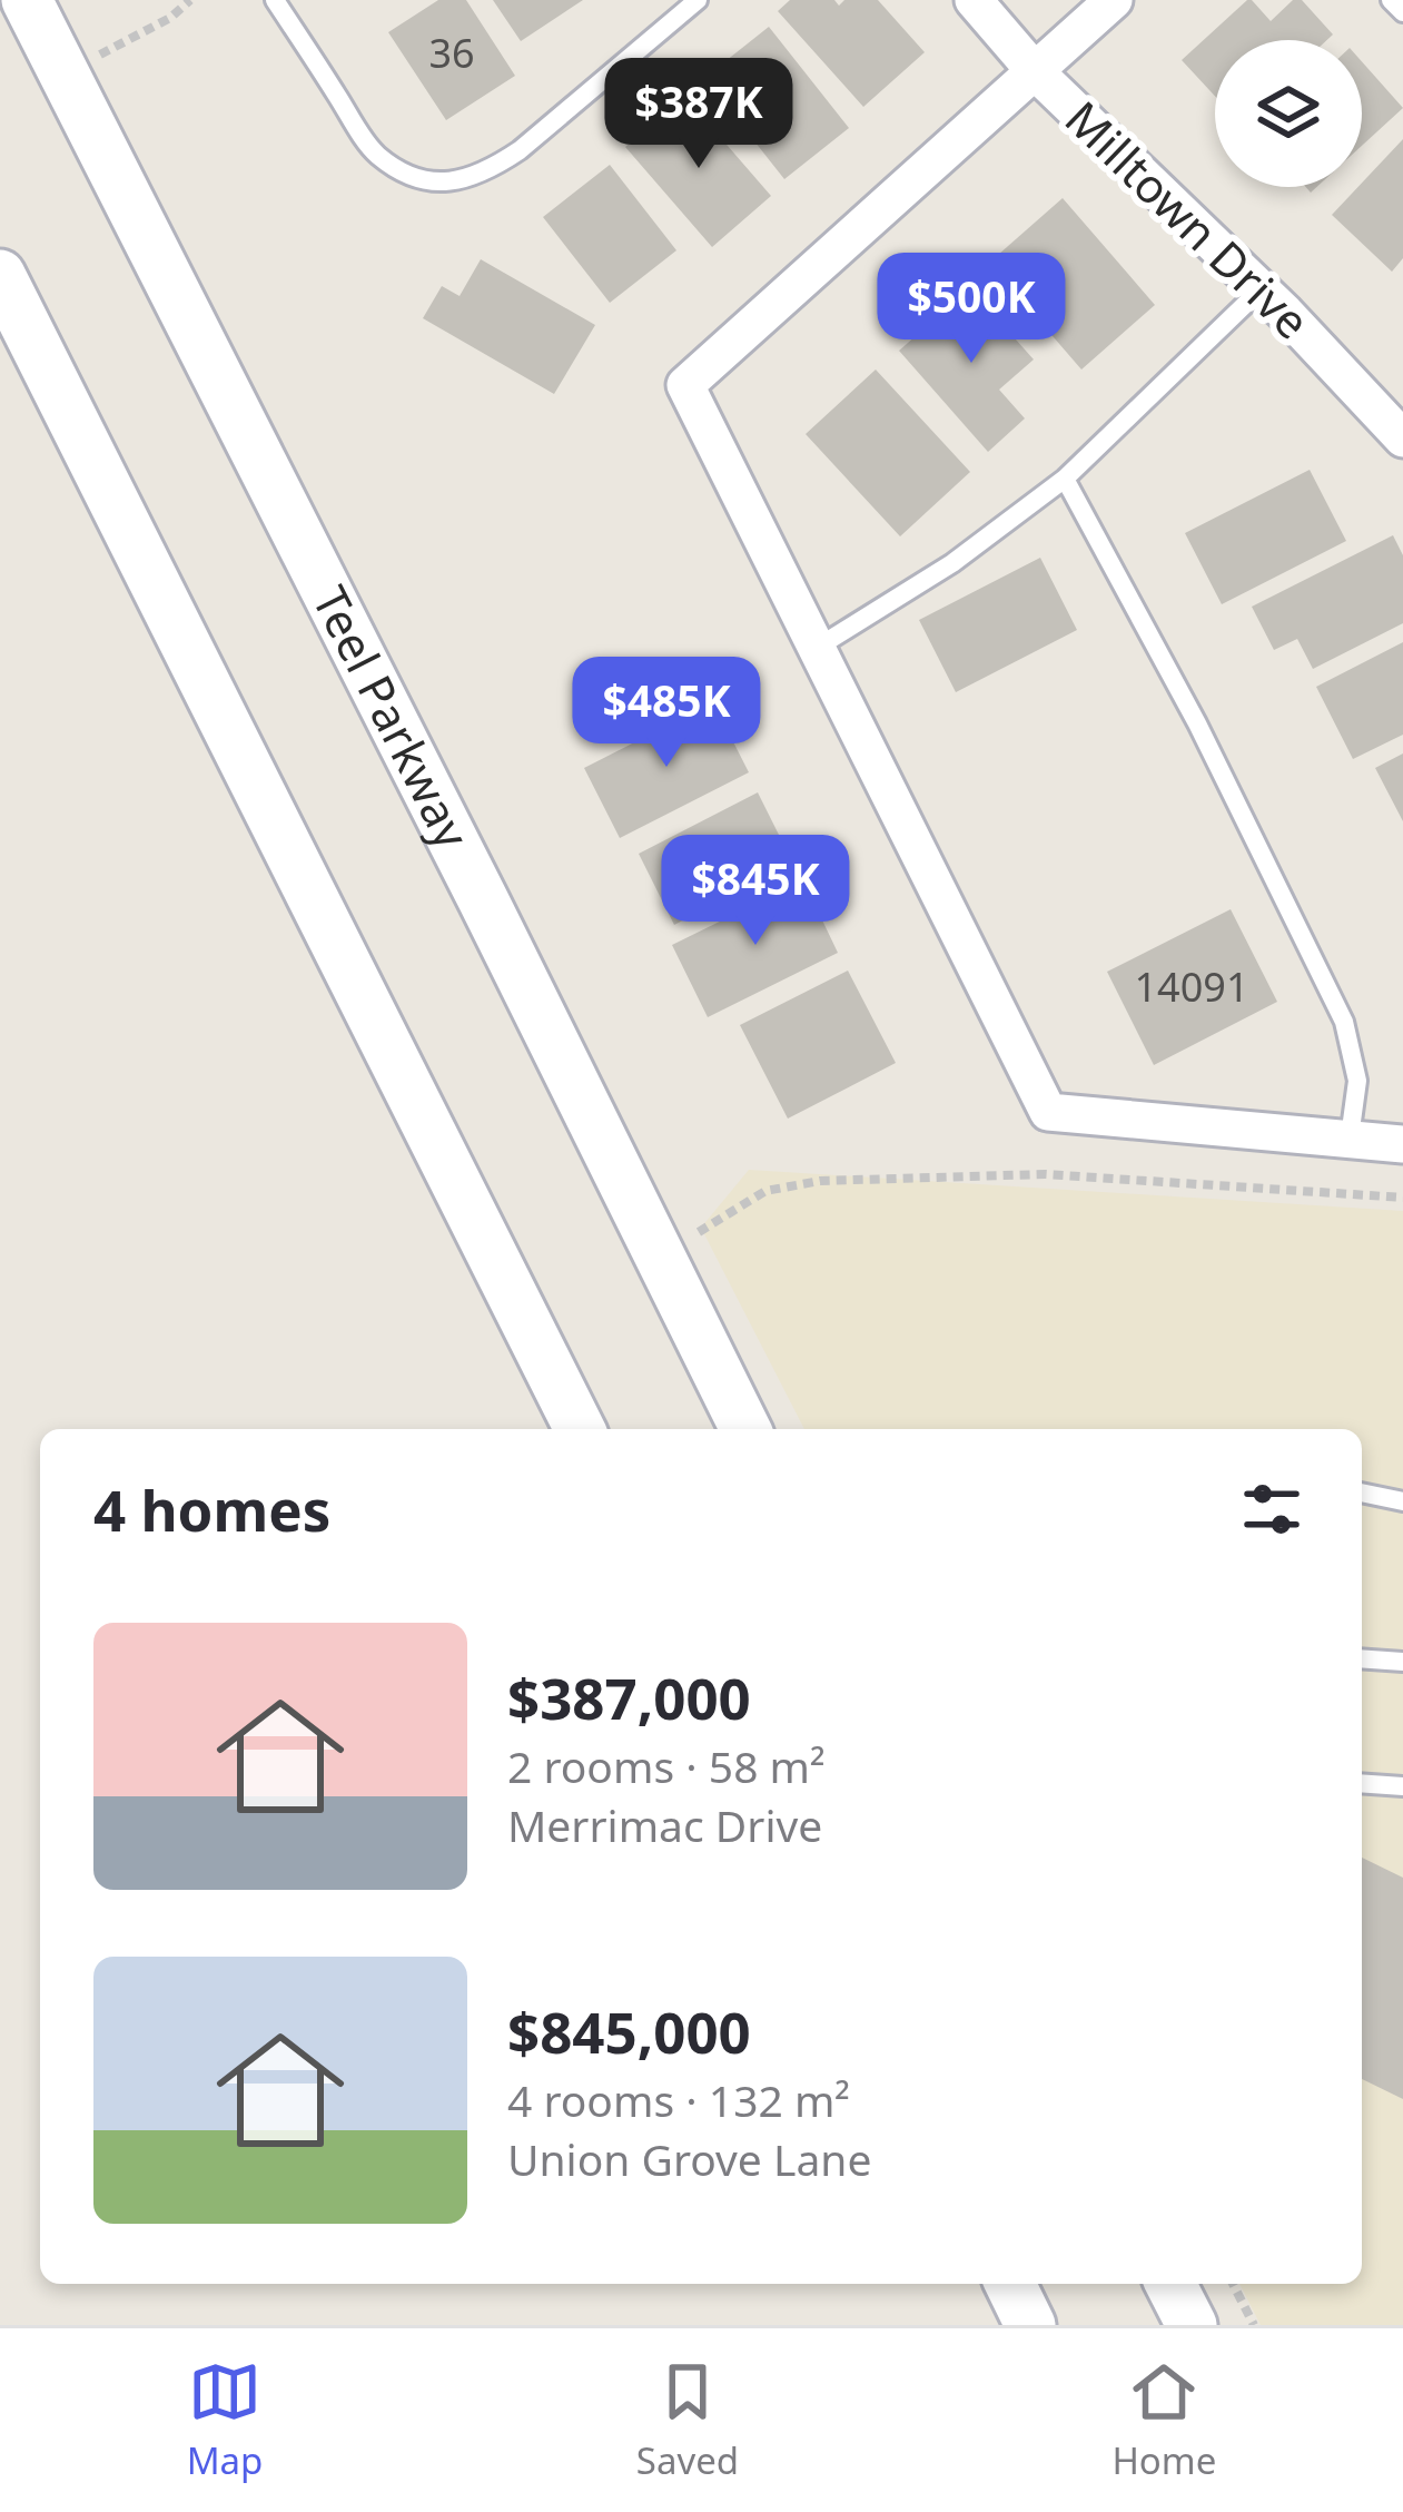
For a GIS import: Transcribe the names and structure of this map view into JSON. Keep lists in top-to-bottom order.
{
  "streets": {
    "main road": ["Teel Parkway"],
    "street": ["Milltown Drive"]
  },
  "house_numbers": ["36", "14091"],
  "page": {
    "price": [
      "$387K",
      "$500K",
      "$485K",
      "$845K"
    ],
    "heading": "4 homes",
    "list": [
      {
        "name": "$387,000",
        "note": "2 rooms · 58 m² · Merrimac Drive"
      },
      {
        "name": "$845,000",
        "note": "4 rooms · 132 m² · Union Grove Lane"
      }
    ],
    "tabs": ["Map", "Saved", "Home"]
  }
}
